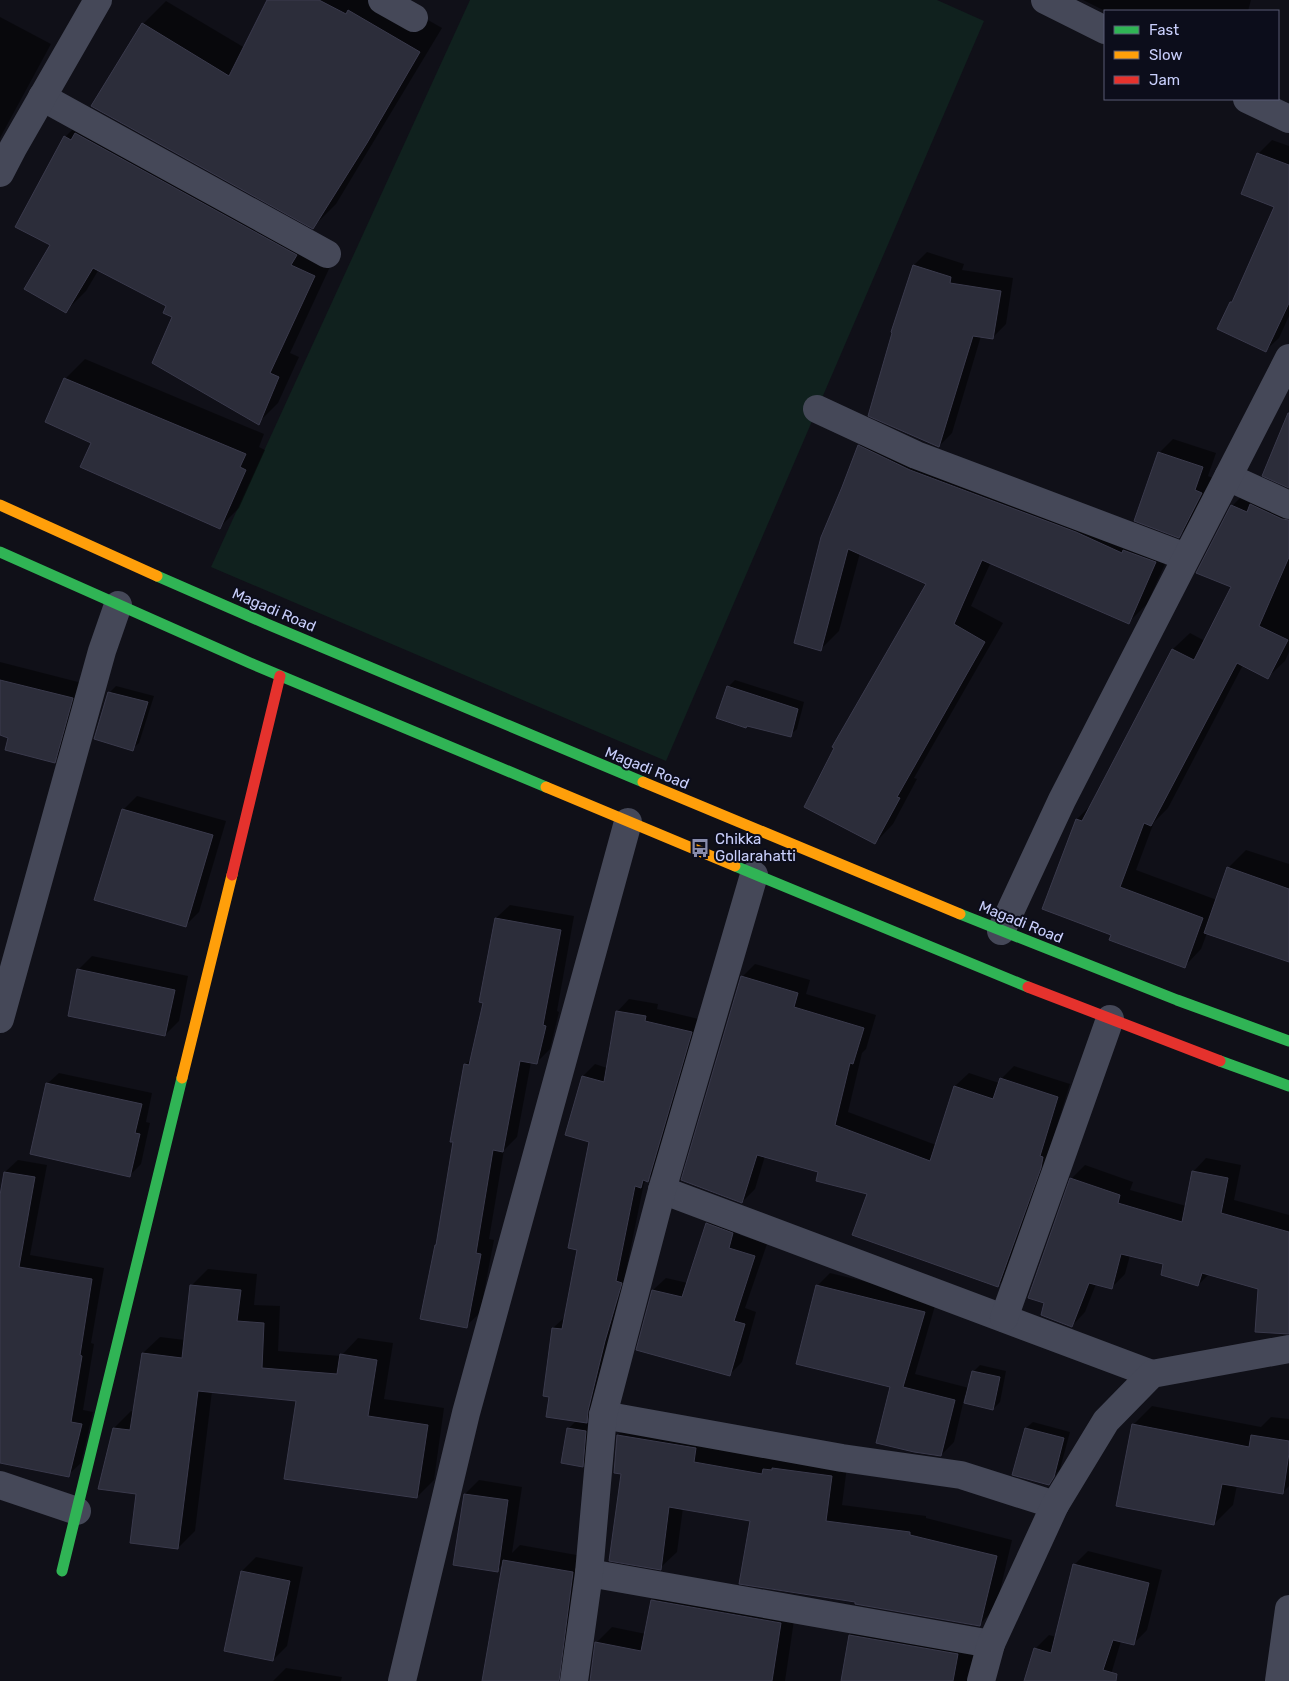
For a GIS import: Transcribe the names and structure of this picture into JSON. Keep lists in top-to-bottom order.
{
  "streets": {
    "main road": ["Magadi Road"]
  },
  "places": {
    "bus stop": ["Chikka Gollarahatti"]
  },
  "legend": ["Fast", "Slow", "Jam"]
}
